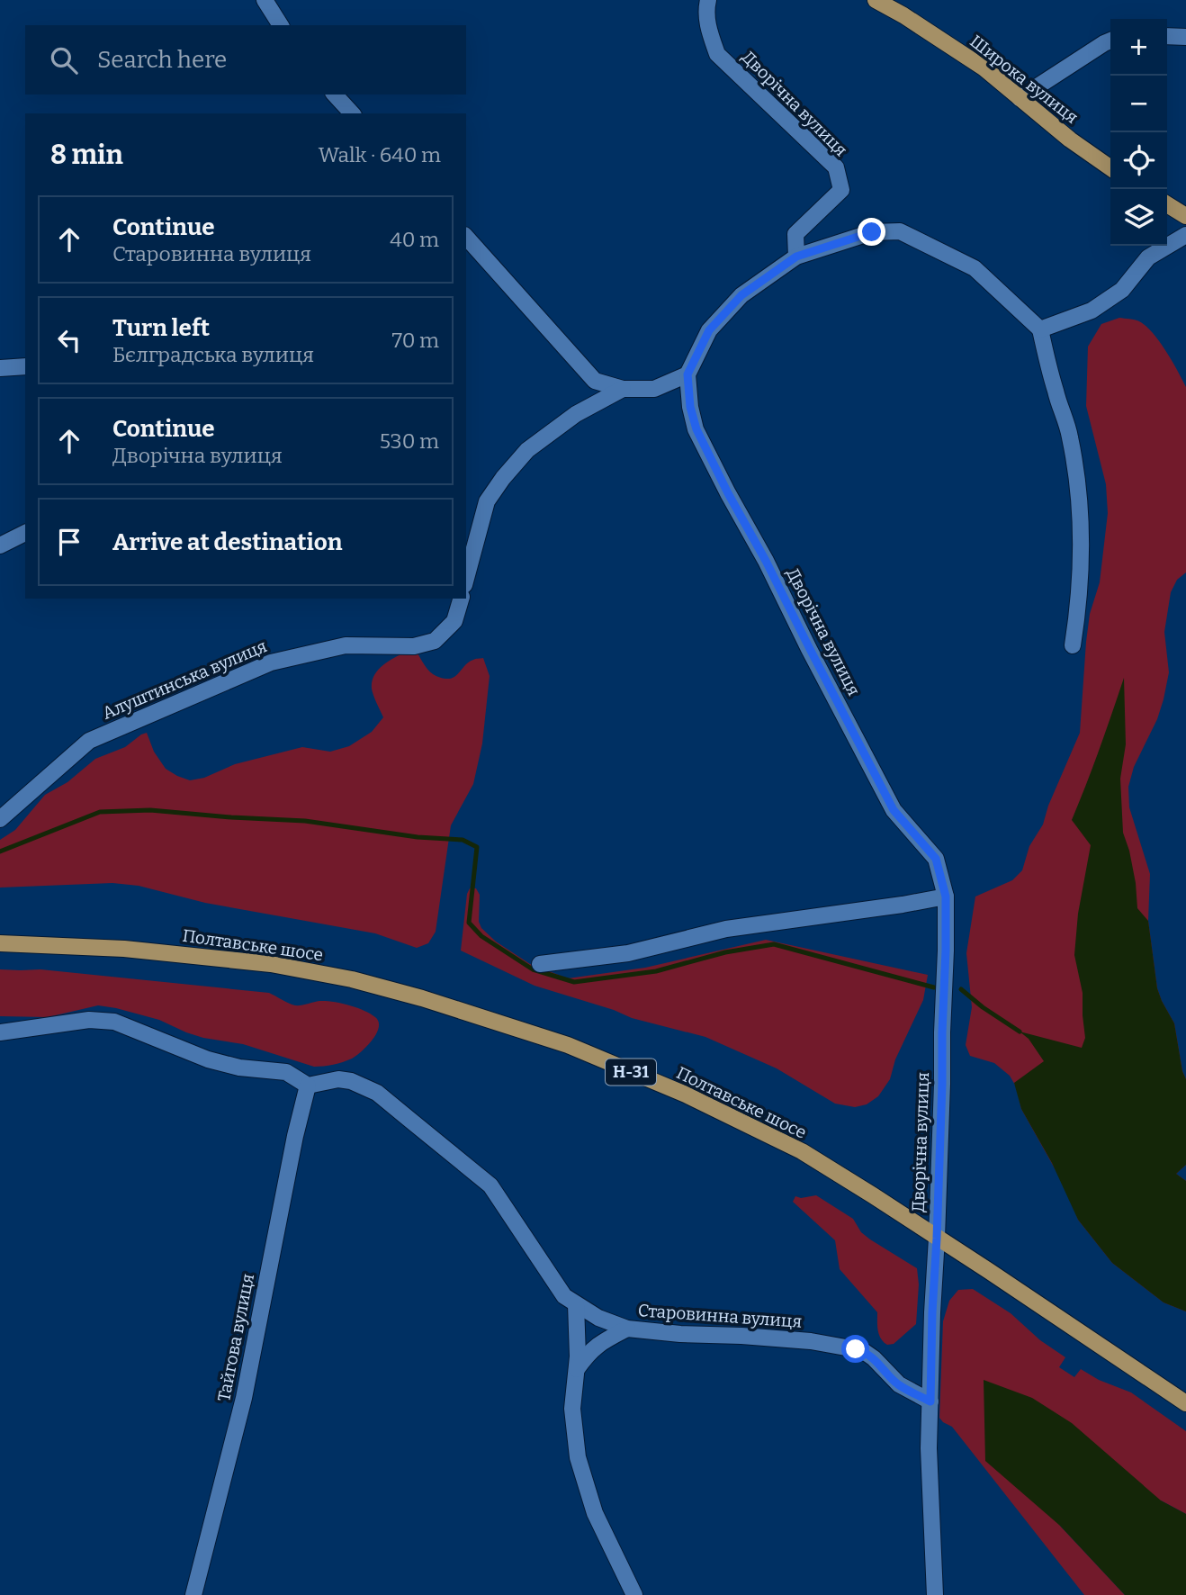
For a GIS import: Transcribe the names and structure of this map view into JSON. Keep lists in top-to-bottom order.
{
  "streets": {
    "main road": ["Широка вулиця", "Полтавське шосе", "Н-31"],
    "street": [
      "Дворічна вулиця",
      "Алуштинська вулиця",
      "Старовинна вулиця",
      "Тайгова вулиця"
    ]
  },
  "crossings": [
    ["Дворічна вулиця", "Полтавське шосе"],
    ["Дворічна вулиця", "Старовинна вулиця"],
    ["Старовинна вулиця", "Тайгова вулиця"]
  ],
  "page": {
    "map_buttons": ["+", "−"],
    "search": "Search here",
    "heading": ["8 min", "Walk · 640 m"],
    "list": [
      ["Continue", "Старовинна вулиця", "40 m"],
      ["Turn left", "Бєлградська вулиця", "70 m"],
      ["Continue", "Дворічна вулиця", "530 m"],
      "Arrive at destination"
    ]
  }
}
